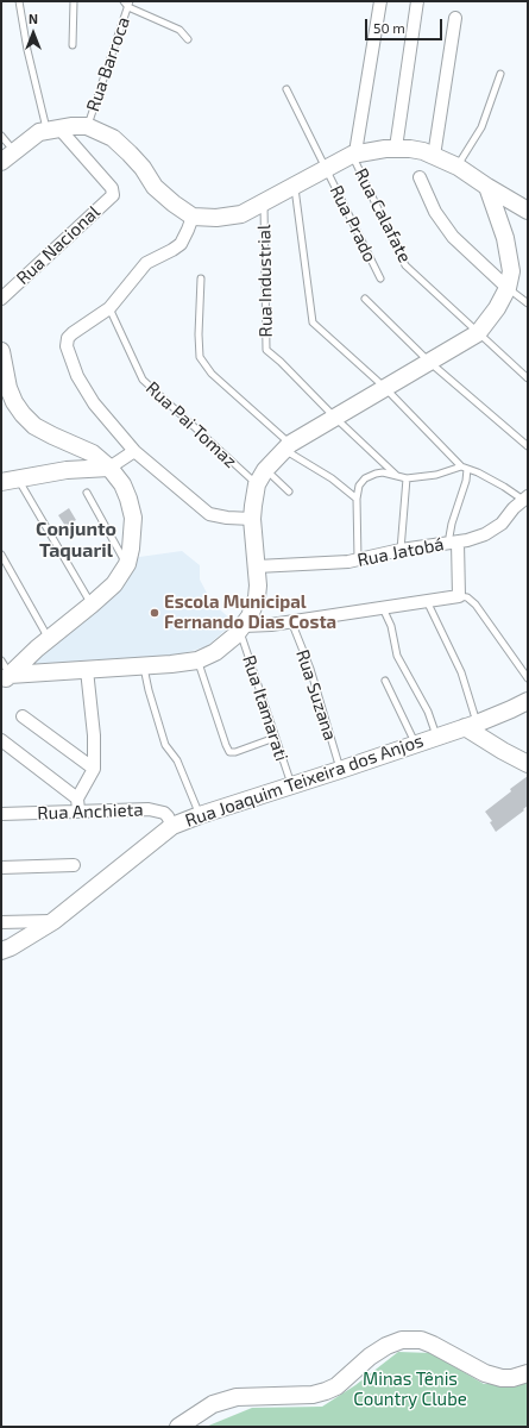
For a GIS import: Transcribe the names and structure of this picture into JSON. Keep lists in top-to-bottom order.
{
  "streets": {
    "street": [
      "Rua Nacional",
      "Rua Jatobá",
      "Rua Joaquim Teixeira dos Anjos",
      "Rua Anchieta"
    ],
    "lane": [
      "Rua Barroca",
      "Rua Calafate",
      "Rua Prado",
      "Rua Industrial",
      "Rua Pai Tomaz",
      "Rua Suzana",
      "Rua Itamarati"
    ]
  },
  "crossings": [
    ["Rua Suzana", "Rua Joaquim Teixeira dos Anjos"],
    ["Rua Itamarati", "Rua Joaquim Teixeira dos Anjos"],
    ["Rua Joaquim Teixeira dos Anjos", "Rua Anchieta"]
  ],
  "districts": ["Conjunto Taquaril"],
  "parks": ["Minas Tênis Country Clube"],
  "places": ["Escola Municipal Fernando Dias Costa"],
  "scale_bar": "50 m",
  "north": "top"
}
